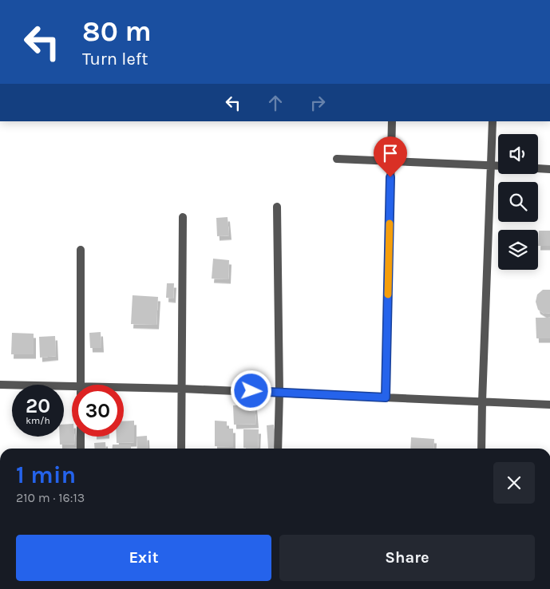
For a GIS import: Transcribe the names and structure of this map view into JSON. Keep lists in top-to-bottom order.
{
  "page": {
    "turn": ["80 m", "Turn left"],
    "speed": "20 km/h",
    "limit": "30",
    "heading": ["1 min", "210 m · 16:13"],
    "buttons": ["Exit", "Share"]
  }
}
